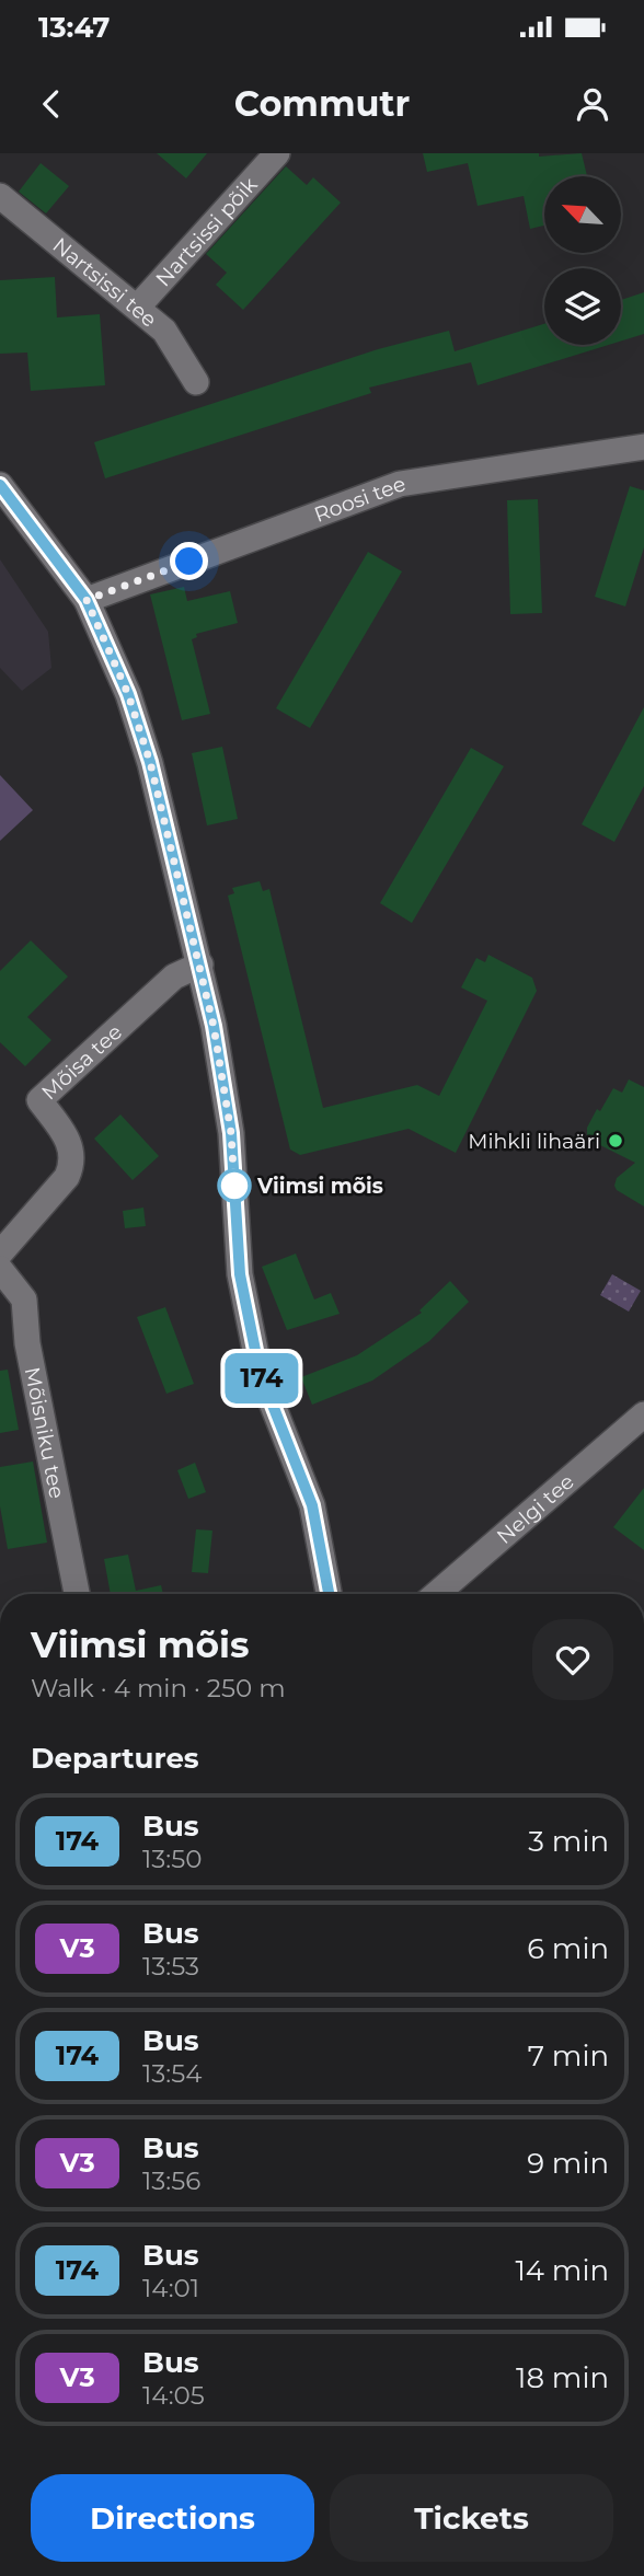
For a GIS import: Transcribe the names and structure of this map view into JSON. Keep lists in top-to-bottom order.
{
  "streets": {
    "street": [
      "Nartsissi põik",
      "Nartsissi tee",
      "Roosi tee",
      "Mõisa tee",
      "Mõisniku tee",
      "Nelgi tee"
    ]
  },
  "crossings": [
    ["Nartsissi põik", "Nartsissi tee"]
  ],
  "places": ["Mihkli lihaäri", "Viimsi mõis"],
  "lines": ["bus line 174"],
  "north": "top left",
  "page": {
    "status": "13:47",
    "header": "Commutr",
    "on_map": "174",
    "heading": [
      ["Viimsi mõis", "Walk · 4 min · 250 m"],
      "Departures"
    ],
    "list": [
      {
        "mark": "174",
        "name": "Bus",
        "note": "13:50",
        "value": "3 min"
      },
      {
        "mark": "V3",
        "name": "Bus",
        "note": "13:53",
        "value": "6 min"
      },
      {
        "mark": "174",
        "name": "Bus",
        "note": "13:54",
        "value": "7 min"
      },
      {
        "mark": "V3",
        "name": "Bus",
        "note": "13:56",
        "value": "9 min"
      },
      {
        "mark": "174",
        "name": "Bus",
        "note": "14:01",
        "value": "14 min"
      },
      {
        "mark": "V3",
        "name": "Bus",
        "note": "14:05",
        "value": "18 min"
      }
    ],
    "buttons": ["Directions", "Tickets"]
  }
}
